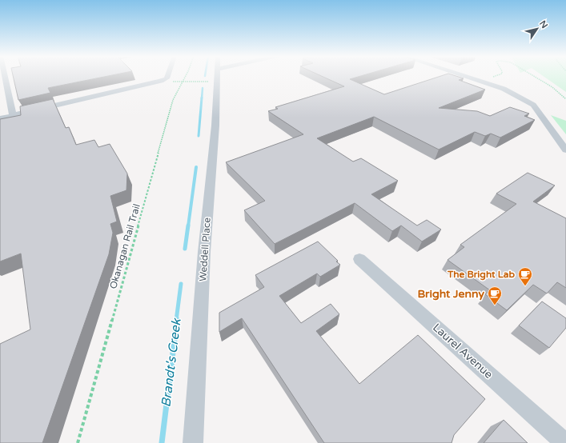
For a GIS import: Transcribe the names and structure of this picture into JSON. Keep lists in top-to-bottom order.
{
  "streets": {
    "street": ["Weddell Place", "Laurel Avenue"],
    "path": ["Okanagan Rail Trail"]
  },
  "water": ["Brandt's Creek"],
  "places": {
    "cafe": ["The Bright Lab", "Bright Jenny"]
  },
  "north": "top right"
}
